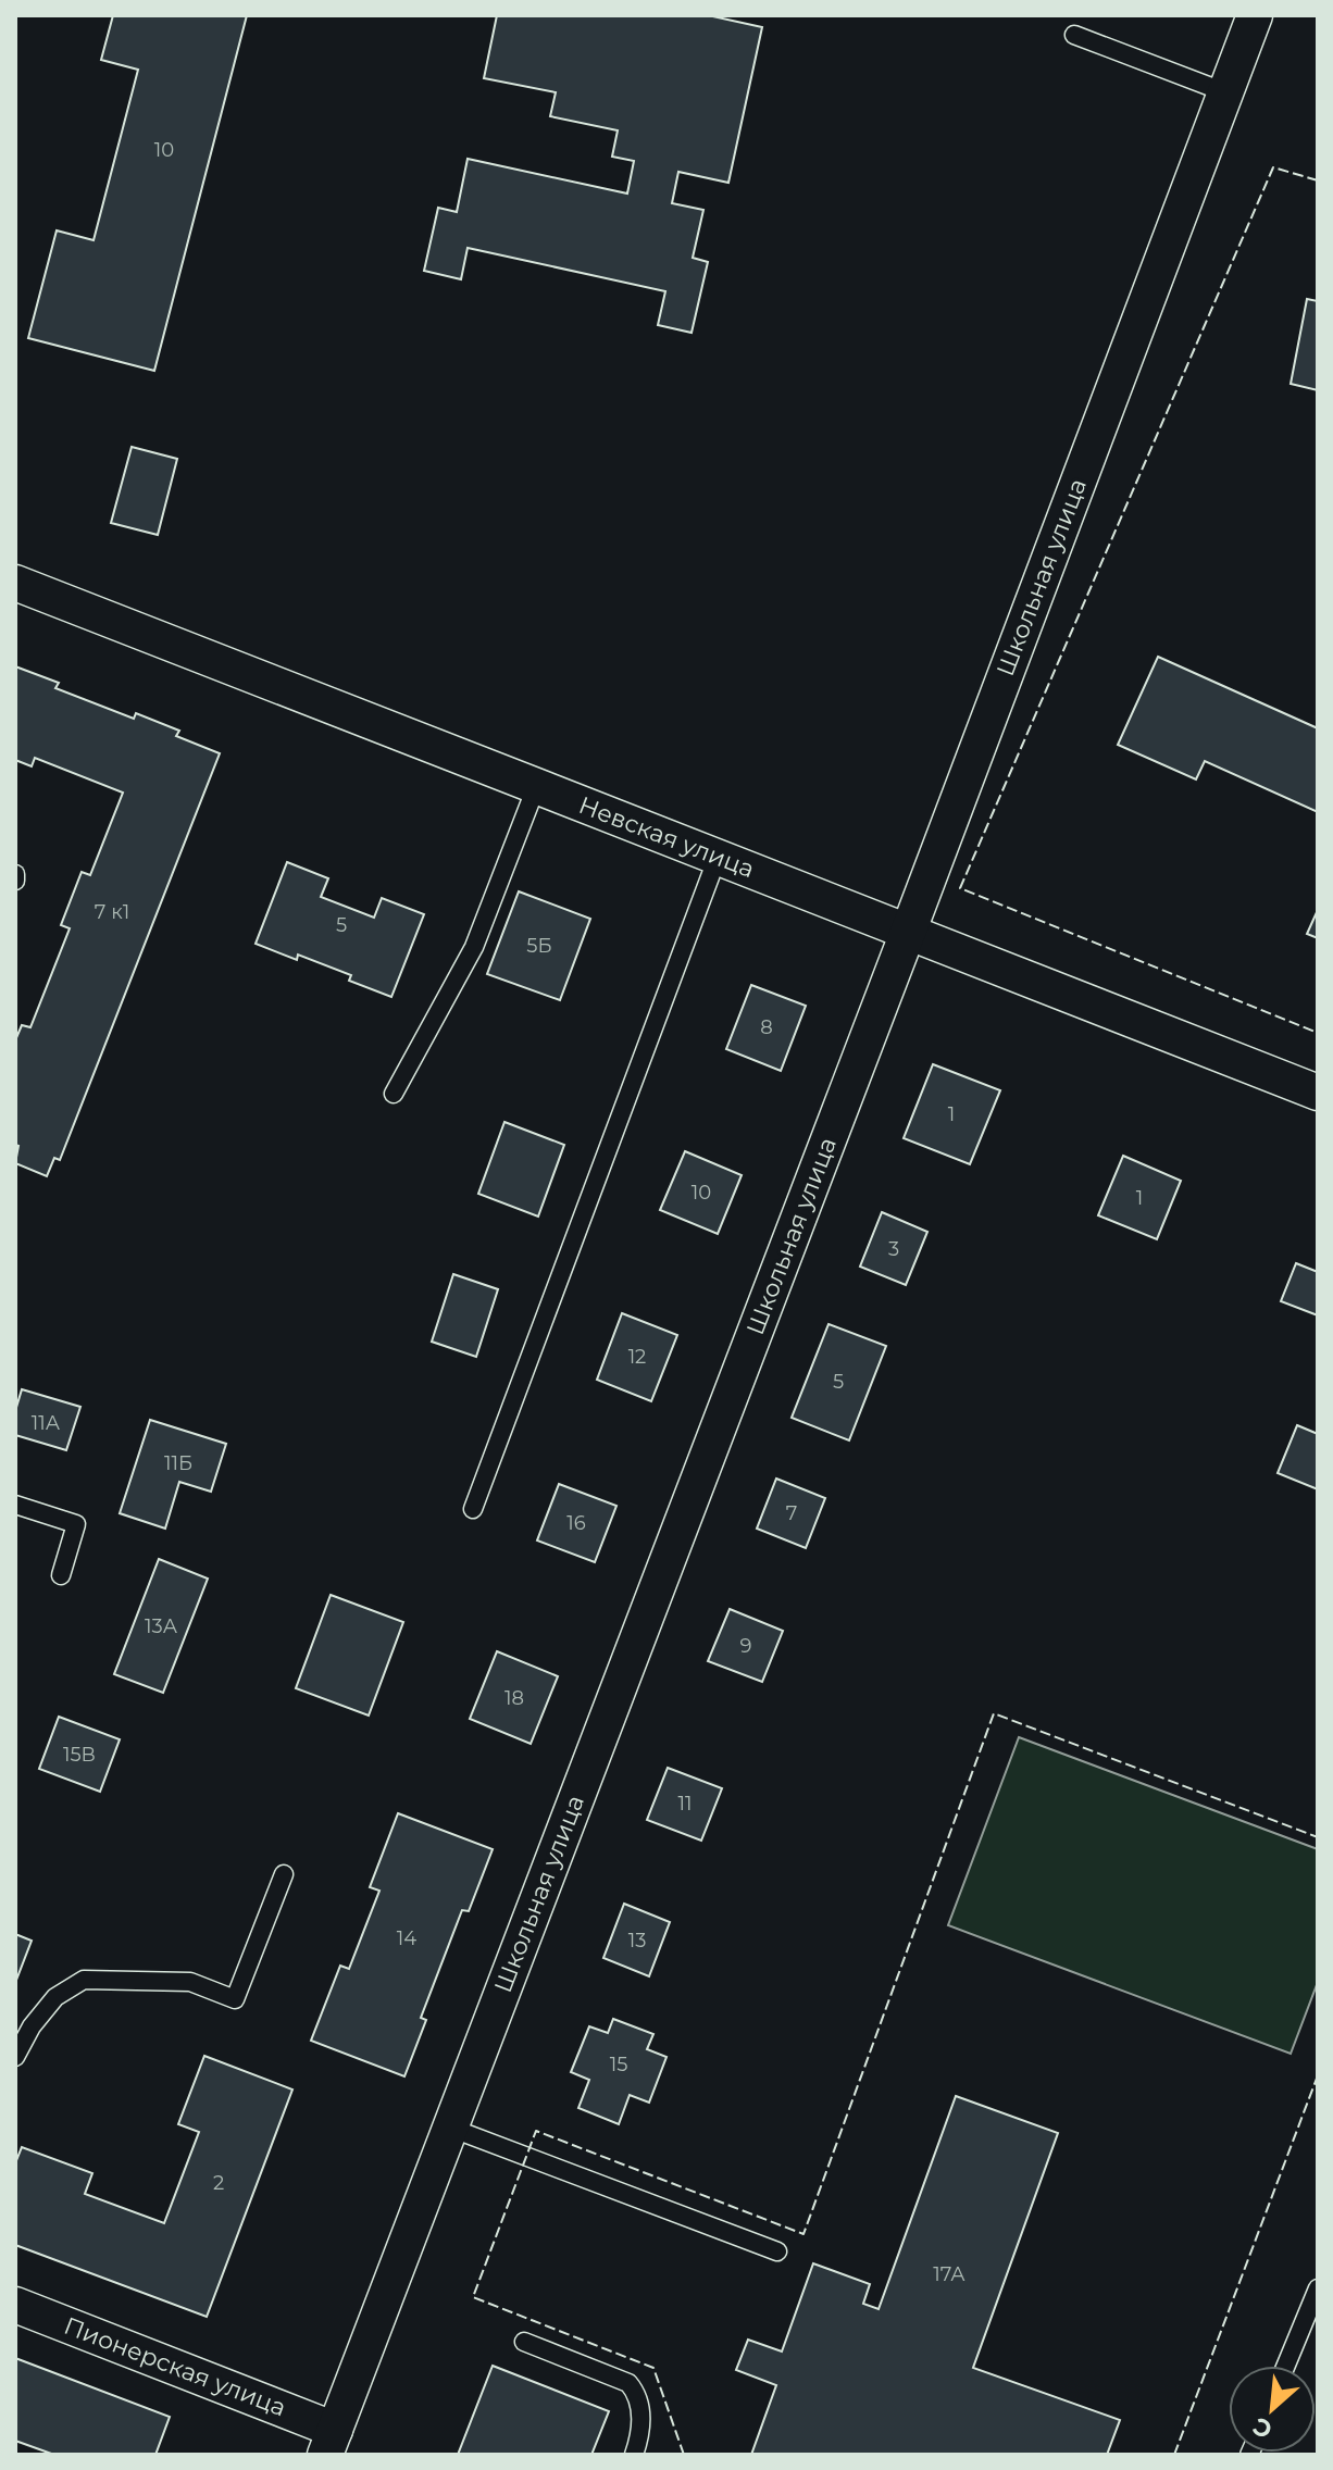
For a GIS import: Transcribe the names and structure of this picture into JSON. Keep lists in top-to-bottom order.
{
  "streets": {
    "street": ["Школьная улица", "Невская улица", "Пионерская улица"]
  },
  "crossings": [
    ["Школьная улица", "Невская улица"],
    ["Школьная улица", "Пионерская улица"]
  ],
  "house_numbers": [
    "10",
    "7 к1",
    "5",
    "5Б",
    "8",
    "1",
    "10",
    "1",
    "3",
    "12",
    "5",
    "11А",
    "11Б",
    "7",
    "16",
    "13А",
    "9",
    "18",
    "15В",
    "11",
    "14",
    "13",
    "15",
    "2",
    "17А"
  ],
  "north": "bottom left"
}
